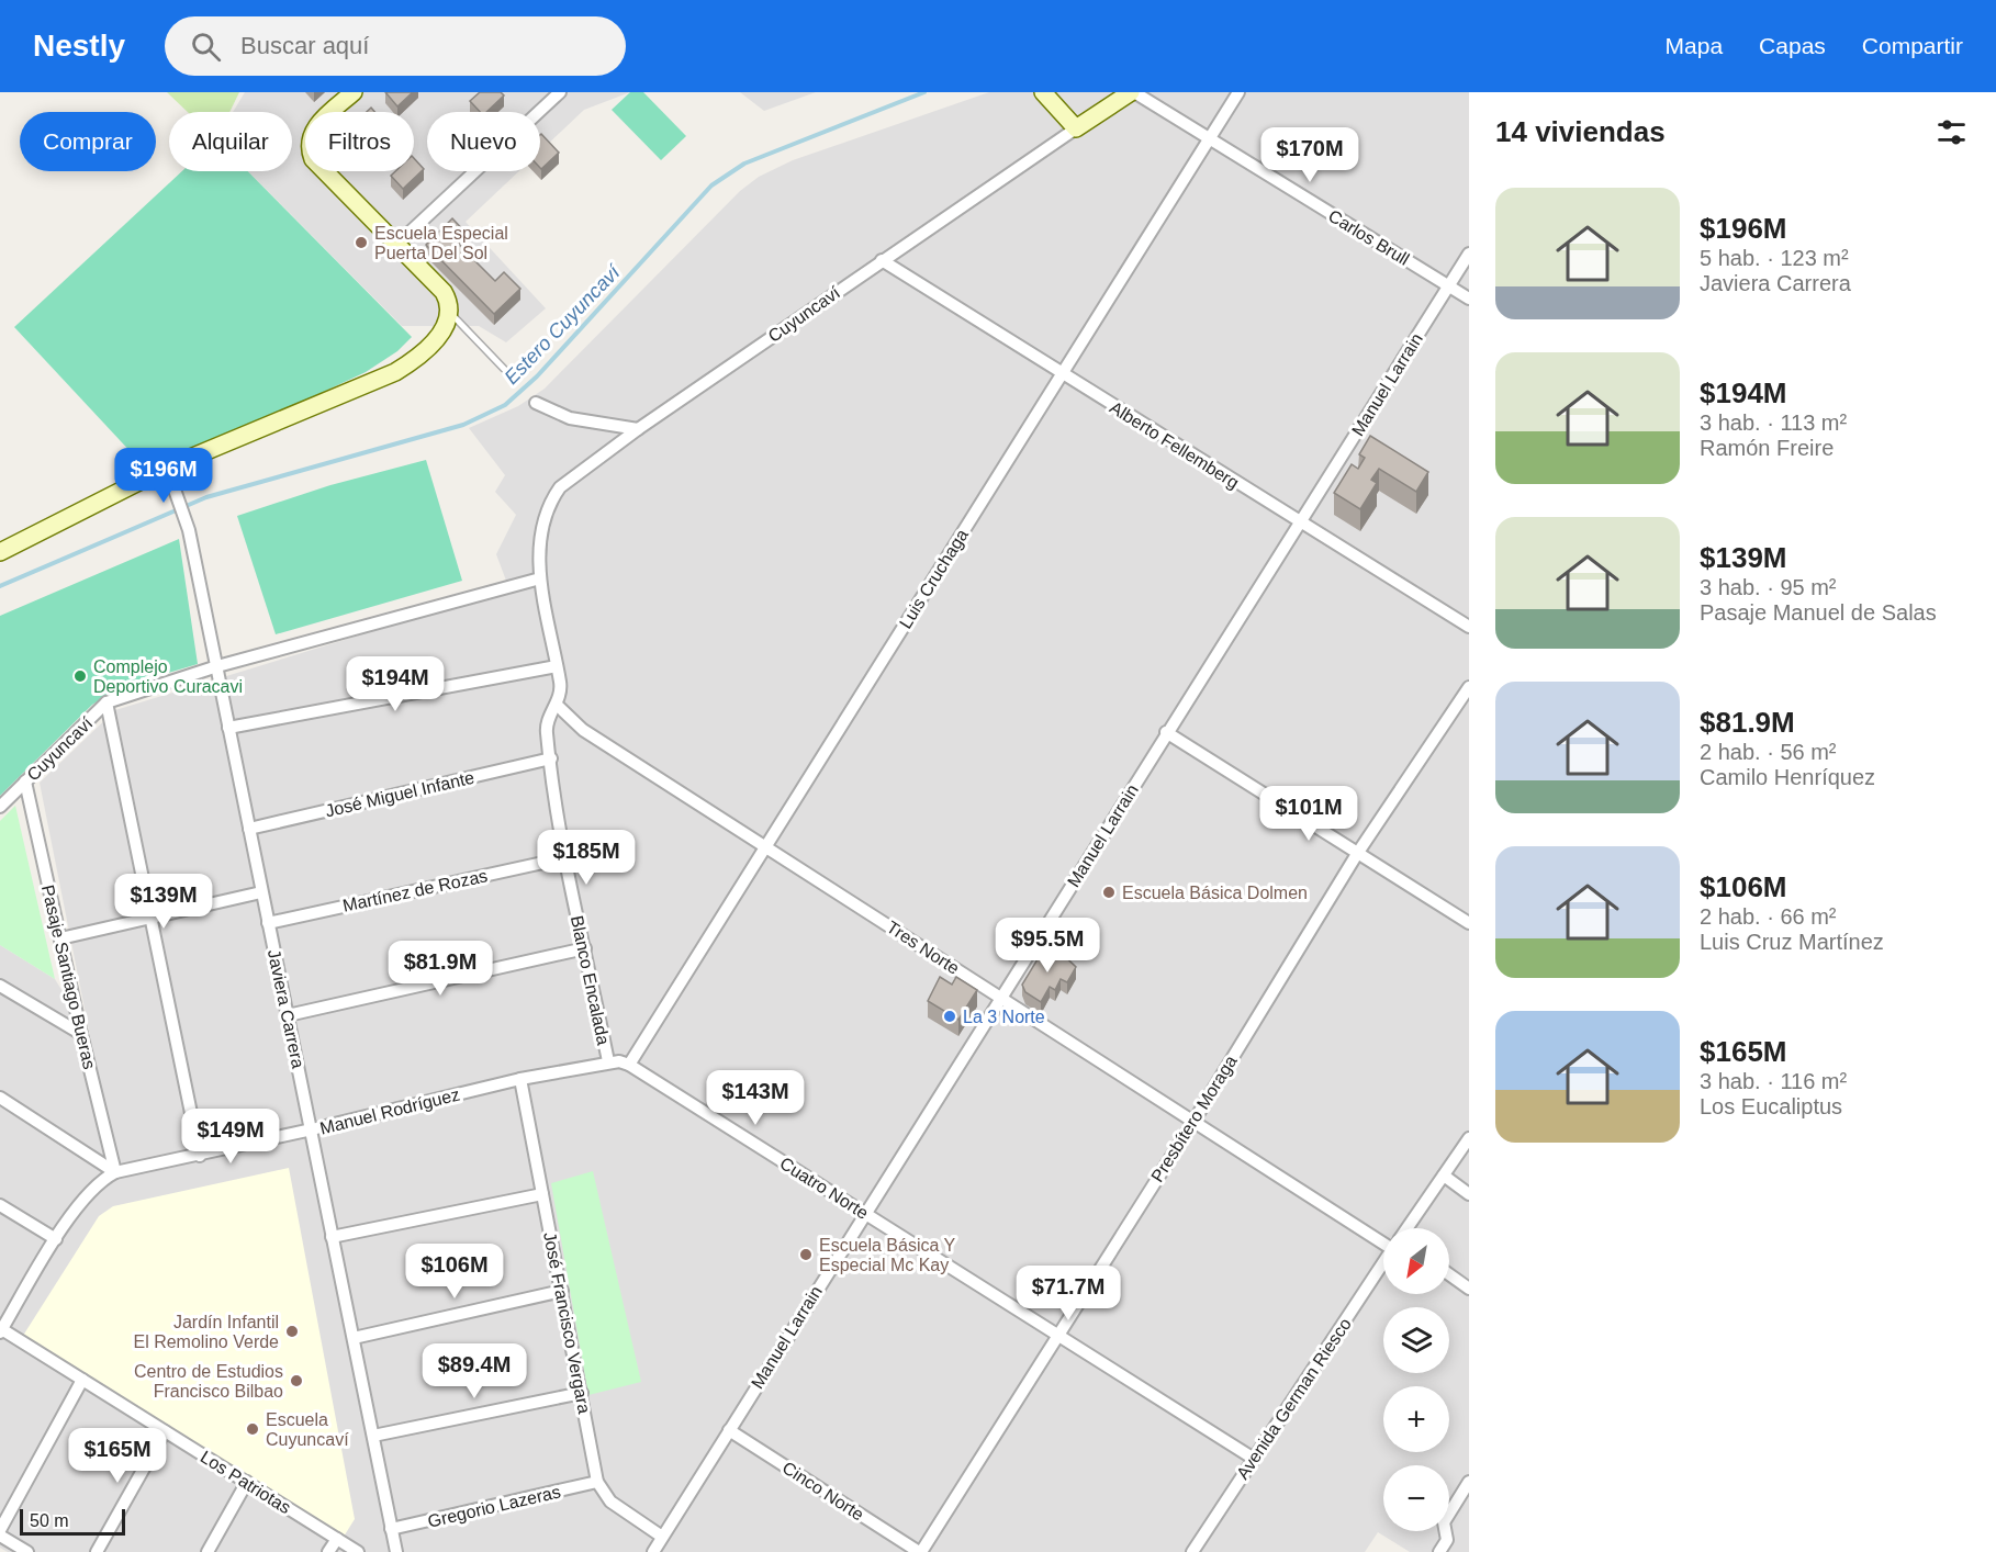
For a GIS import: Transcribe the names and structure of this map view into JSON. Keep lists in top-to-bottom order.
{
  "streets": {
    "street": [
      "Carlos Brull",
      "Cuyuncaví",
      "Manuel Larrain",
      "Alberto Fellemberg",
      "Luis Cruchaga",
      "José Miguel Infante",
      "Martínez de Rozas",
      "Tres Norte",
      "Pasaje Santiago Bueras",
      "Blanco Encalada",
      "Javiera Carrera",
      "Manuel Rodríguez",
      "Presbítero Moraga",
      "Cuatro Norte",
      "José Francisco Vergara",
      "Avenida German Riesco",
      "Los Patriotas",
      "Cinco Norte",
      "Gregorio Lazeras"
    ]
  },
  "crossings": [
    ["Carlos Brull", "Cuyuncaví"],
    ["Carlos Brull", "Manuel Larrain"],
    ["Carlos Brull", "Luis Cruchaga"],
    ["Cuyuncaví", "Alberto Fellemberg"],
    ["Cuyuncaví", "Tres Norte"],
    ["Cuyuncaví", "Pasaje Santiago Bueras"],
    ["Cuyuncaví", "Blanco Encalada"],
    ["Cuyuncaví", "Javiera Carrera"],
    ["Manuel Larrain", "Alberto Fellemberg"],
    ["Manuel Larrain", "Tres Norte"],
    ["Manuel Larrain", "Cuatro Norte"],
    ["Manuel Larrain", "José Francisco Vergara"],
    ["Manuel Larrain", "Cinco Norte"],
    ["Alberto Fellemberg", "Luis Cruchaga"],
    ["Luis Cruchaga", "Tres Norte"],
    ["Luis Cruchaga", "Manuel Rodríguez"],
    ["Luis Cruchaga", "Cuatro Norte"],
    ["José Miguel Infante", "Blanco Encalada"],
    ["José Miguel Infante", "Javiera Carrera"],
    ["Martínez de Rozas", "Blanco Encalada"],
    ["Martínez de Rozas", "Javiera Carrera"],
    ["Tres Norte", "Blanco Encalada"],
    ["Tres Norte", "Presbítero Moraga"],
    ["Pasaje Santiago Bueras", "Manuel Rodríguez"],
    ["Blanco Encalada", "Manuel Rodríguez"],
    ["Javiera Carrera", "Manuel Rodríguez"],
    ["Javiera Carrera", "Gregorio Lazeras"],
    ["Manuel Rodríguez", "Cuatro Norte"],
    ["Manuel Rodríguez", "José Francisco Vergara"],
    ["Manuel Rodríguez", "Los Patriotas"],
    ["Presbítero Moraga", "Cuatro Norte"],
    ["Presbítero Moraga", "Cinco Norte"],
    ["Cuatro Norte", "Avenida German Riesco"],
    ["José Francisco Vergara", "Gregorio Lazeras"]
  ],
  "water": ["Estero Cuyuncaví"],
  "places": [
    "Escuela Especial Puerta Del Sol",
    "Complejo Deportivo Curacavi",
    "Escuela Básica Dolmen",
    "La 3 Norte",
    "Escuela Básica Y Especial Mc Kay",
    "Jardín Infantil El Remolino Verde",
    "Centro de Estudios Francisco Bilbao",
    "Escuela Cuyuncaví"
  ],
  "scale_bar": "50 m",
  "north": "bottom left",
  "page": {
    "header": "Nestly",
    "search": "Buscar aquí",
    "nav": ["Mapa", "Capas", "Compartir"],
    "heading": "14 viviendas",
    "chip": [
      "Comprar",
      "Alquilar",
      "Filtros",
      "Nuevo"
    ],
    "price": [
      "$170M",
      "$196M",
      "$194M",
      "$101M",
      "$185M",
      "$139M",
      "$95.5M",
      "$81.9M",
      "$143M",
      "$149M",
      "$106M",
      "$71.7M",
      "$89.4M",
      "$165M"
    ],
    "list": [
      {
        "name": "$196M",
        "note": "5 hab. · 123 m² · Javiera Carrera"
      },
      {
        "name": "$194M",
        "note": "3 hab. · 113 m² · Ramón Freire"
      },
      {
        "name": "$139M",
        "note": "3 hab. · 95 m² · Pasaje Manuel de Salas"
      },
      {
        "name": "$81.9M",
        "note": "2 hab. · 56 m² · Camilo Henríquez"
      },
      {
        "name": "$106M",
        "note": "2 hab. · 66 m² · Luis Cruz Martínez"
      },
      {
        "name": "$165M",
        "note": "3 hab. · 116 m² · Los Eucaliptus"
      }
    ],
    "map_buttons": ["+", "−"],
    "scale": "50 m"
  }
}
